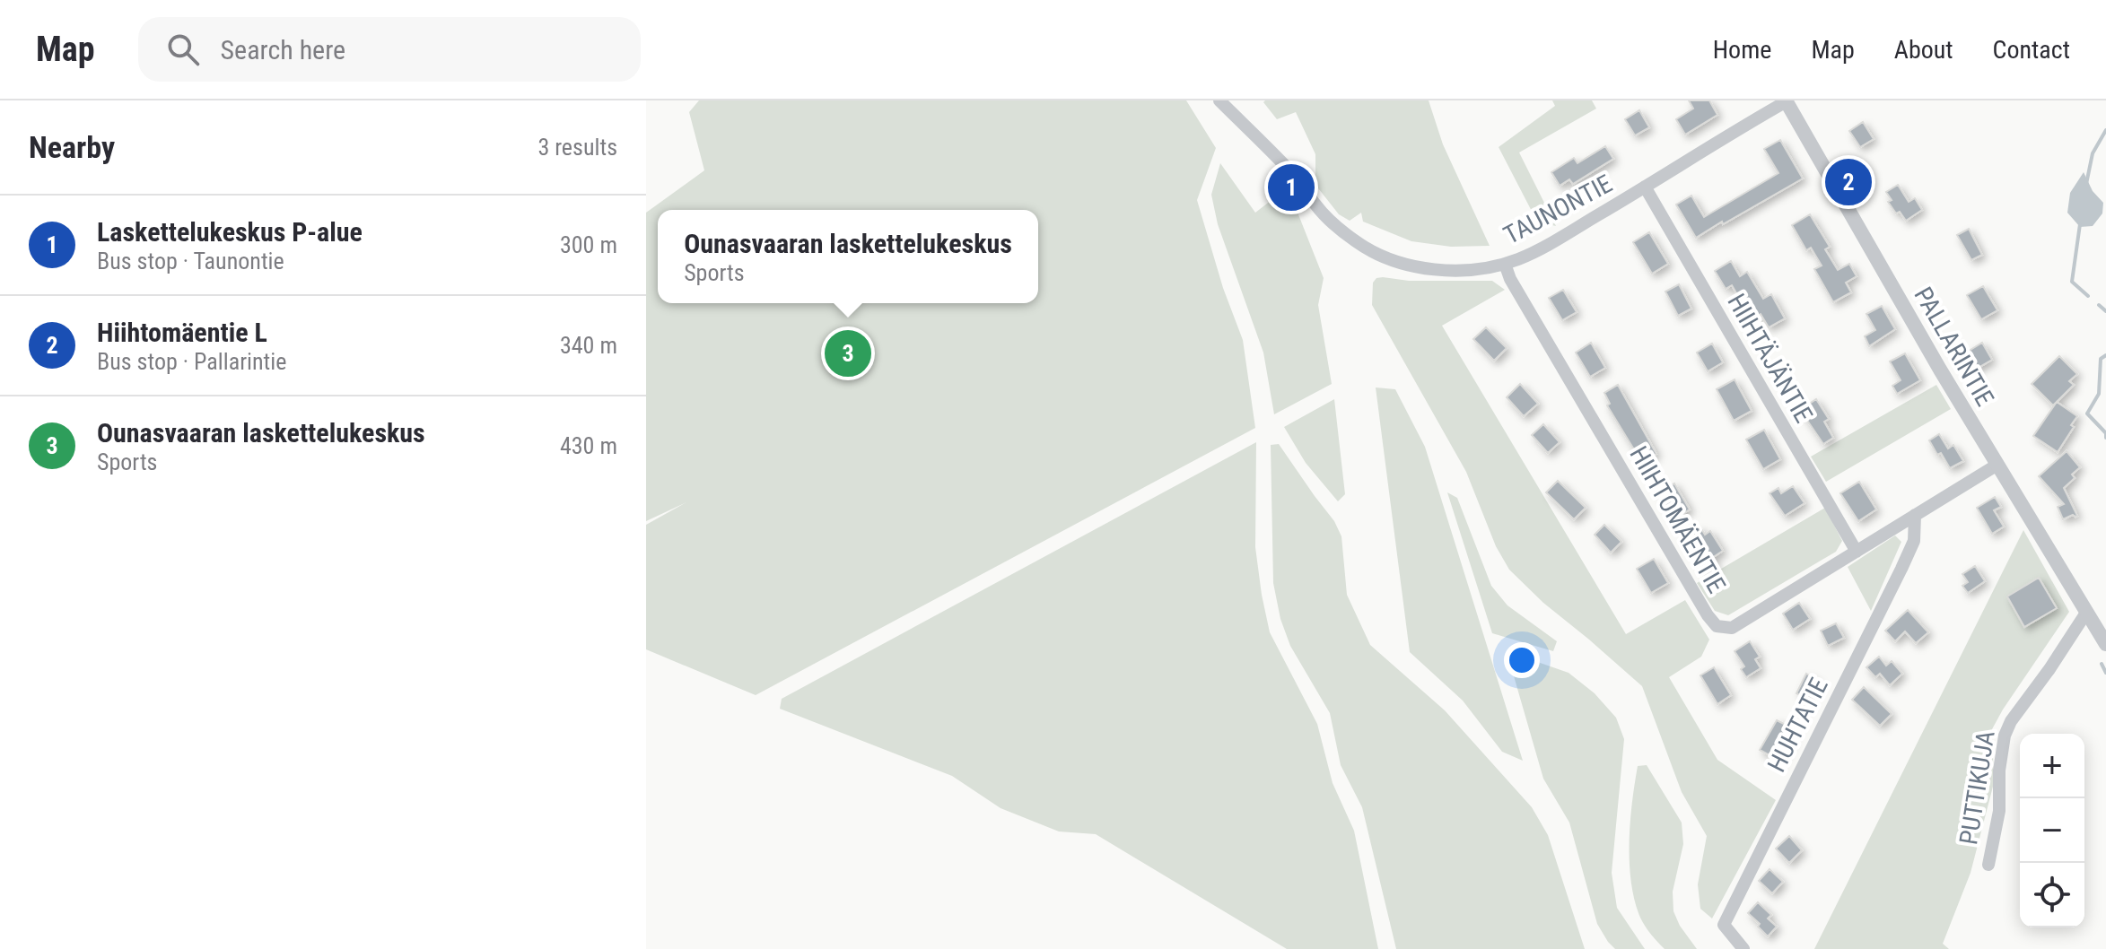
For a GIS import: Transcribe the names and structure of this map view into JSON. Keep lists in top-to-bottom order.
{
  "streets": {
    "street": [
      "TAUNONTIE",
      "PALLARINTIE",
      "HIIHTÄJÄNTIE",
      "HIIHTOMÄENTIE",
      "HUHTATIE",
      "PUTTIKUJA"
    ]
  },
  "crossings": [
    ["TAUNONTIE", "PALLARINTIE"],
    ["TAUNONTIE", "HIIHTÄJÄNTIE"],
    ["TAUNONTIE", "HIIHTOMÄENTIE"],
    ["PALLARINTIE", "HIIHTOMÄENTIE"],
    ["PALLARINTIE", "PUTTIKUJA"],
    ["HIIHTÄJÄNTIE", "HIIHTOMÄENTIE"],
    ["HIIHTOMÄENTIE", "HUHTATIE"]
  ],
  "page": {
    "header": "Map",
    "search": "Search here",
    "nav": [
      "Home",
      "Map",
      "About",
      "Contact"
    ],
    "heading": ["Nearby", "3 results"],
    "pins": ["2", "1", "3"],
    "list": [
      {
        "mark": "1",
        "name": "Laskettelukeskus P-alue",
        "note": "Bus stop · Taunontie",
        "value": "300 m"
      },
      {
        "mark": "2",
        "name": "Hiihtomäentie L",
        "note": "Bus stop · Pallarintie",
        "value": "340 m"
      },
      {
        "mark": "3",
        "name": "Ounasvaaran laskettelukeskus",
        "note": "Sports",
        "value": "430 m"
      }
    ],
    "popup": ["Ounasvaaran laskettelukeskus", "Sports"],
    "map_buttons": ["+", "−"]
  }
}
